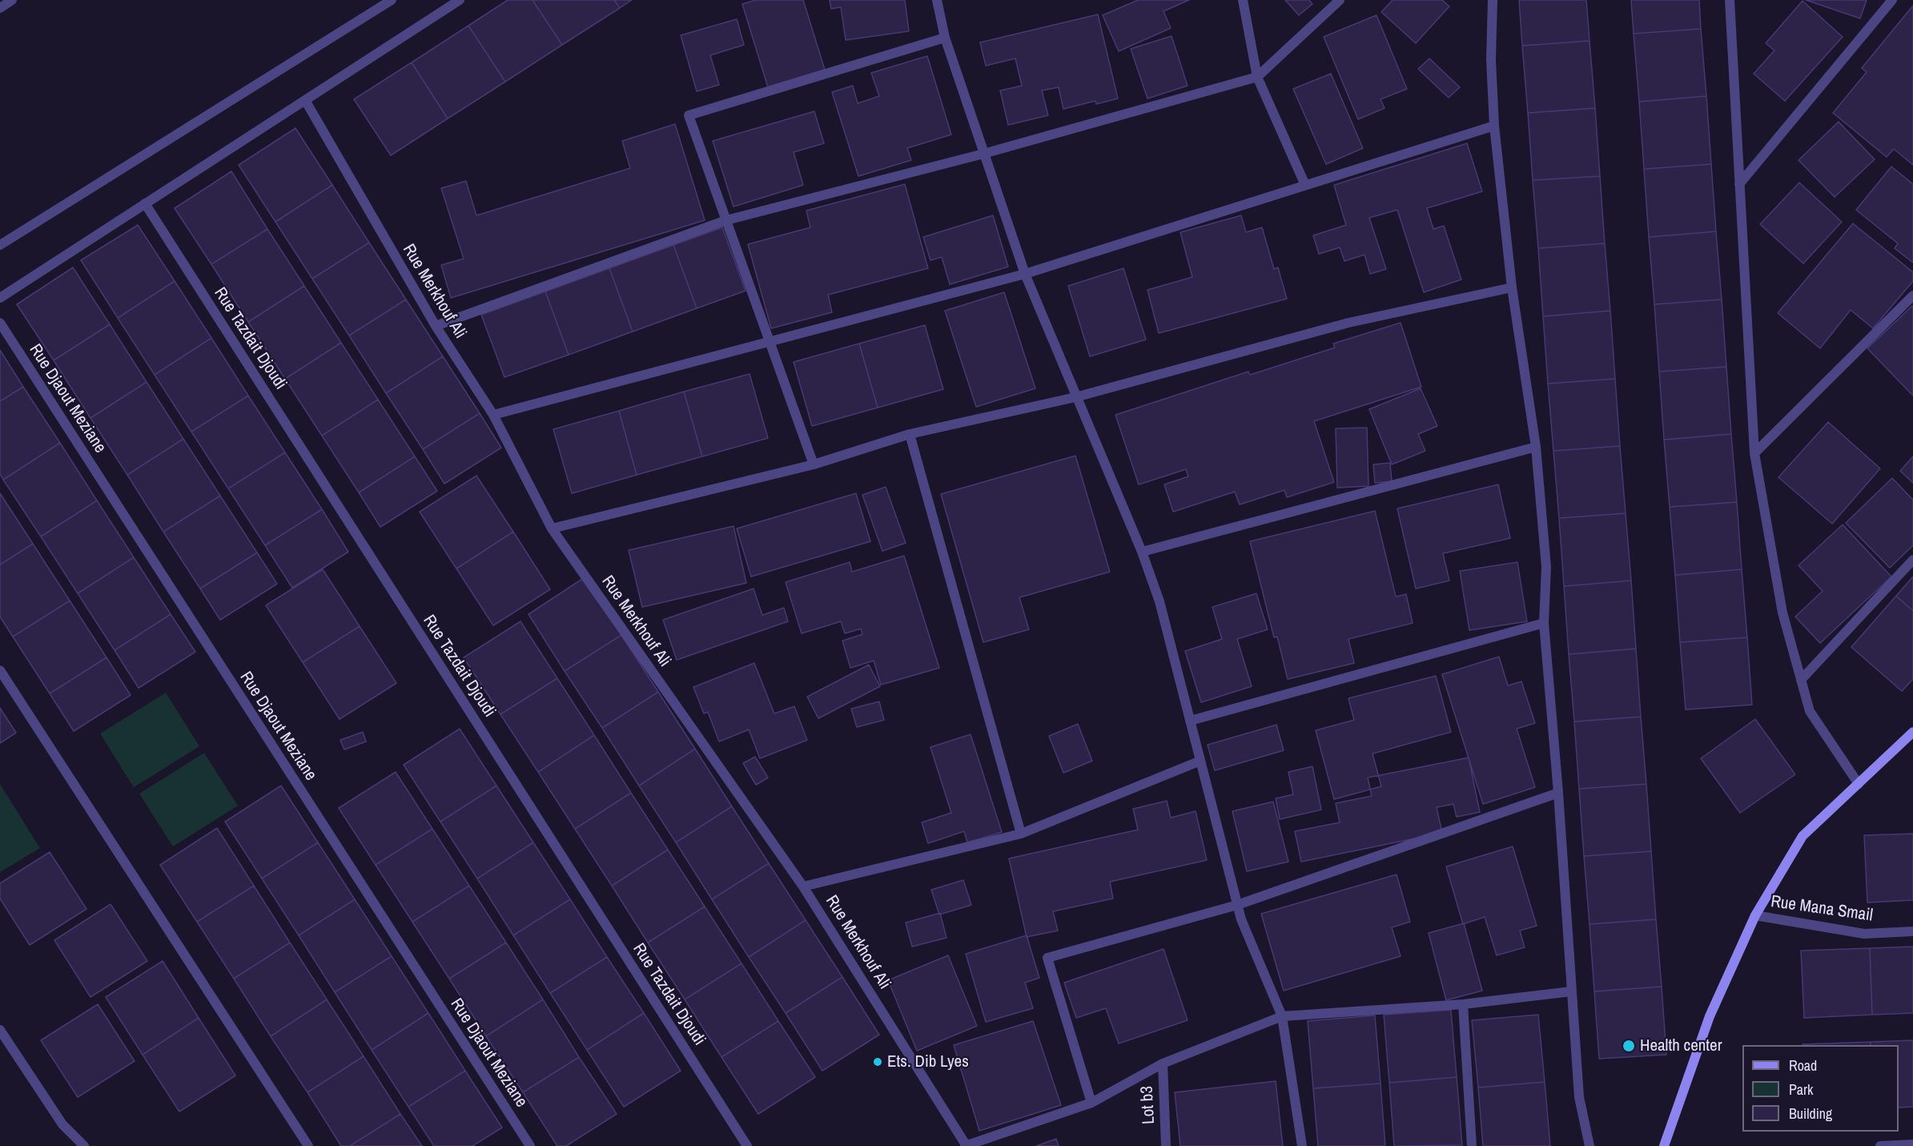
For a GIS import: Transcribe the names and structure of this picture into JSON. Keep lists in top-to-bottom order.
{
  "streets": {
    "street": [
      "Rue Merkhouf Ali",
      "Rue Tazdait Djoudi",
      "Rue Djaout Meziane",
      "Rue Mana Smail",
      "Lot b3"
    ]
  },
  "places": ["Health center", "Ets. Dib Lyes"],
  "legend": ["Road", "Park", "Building"]
}
